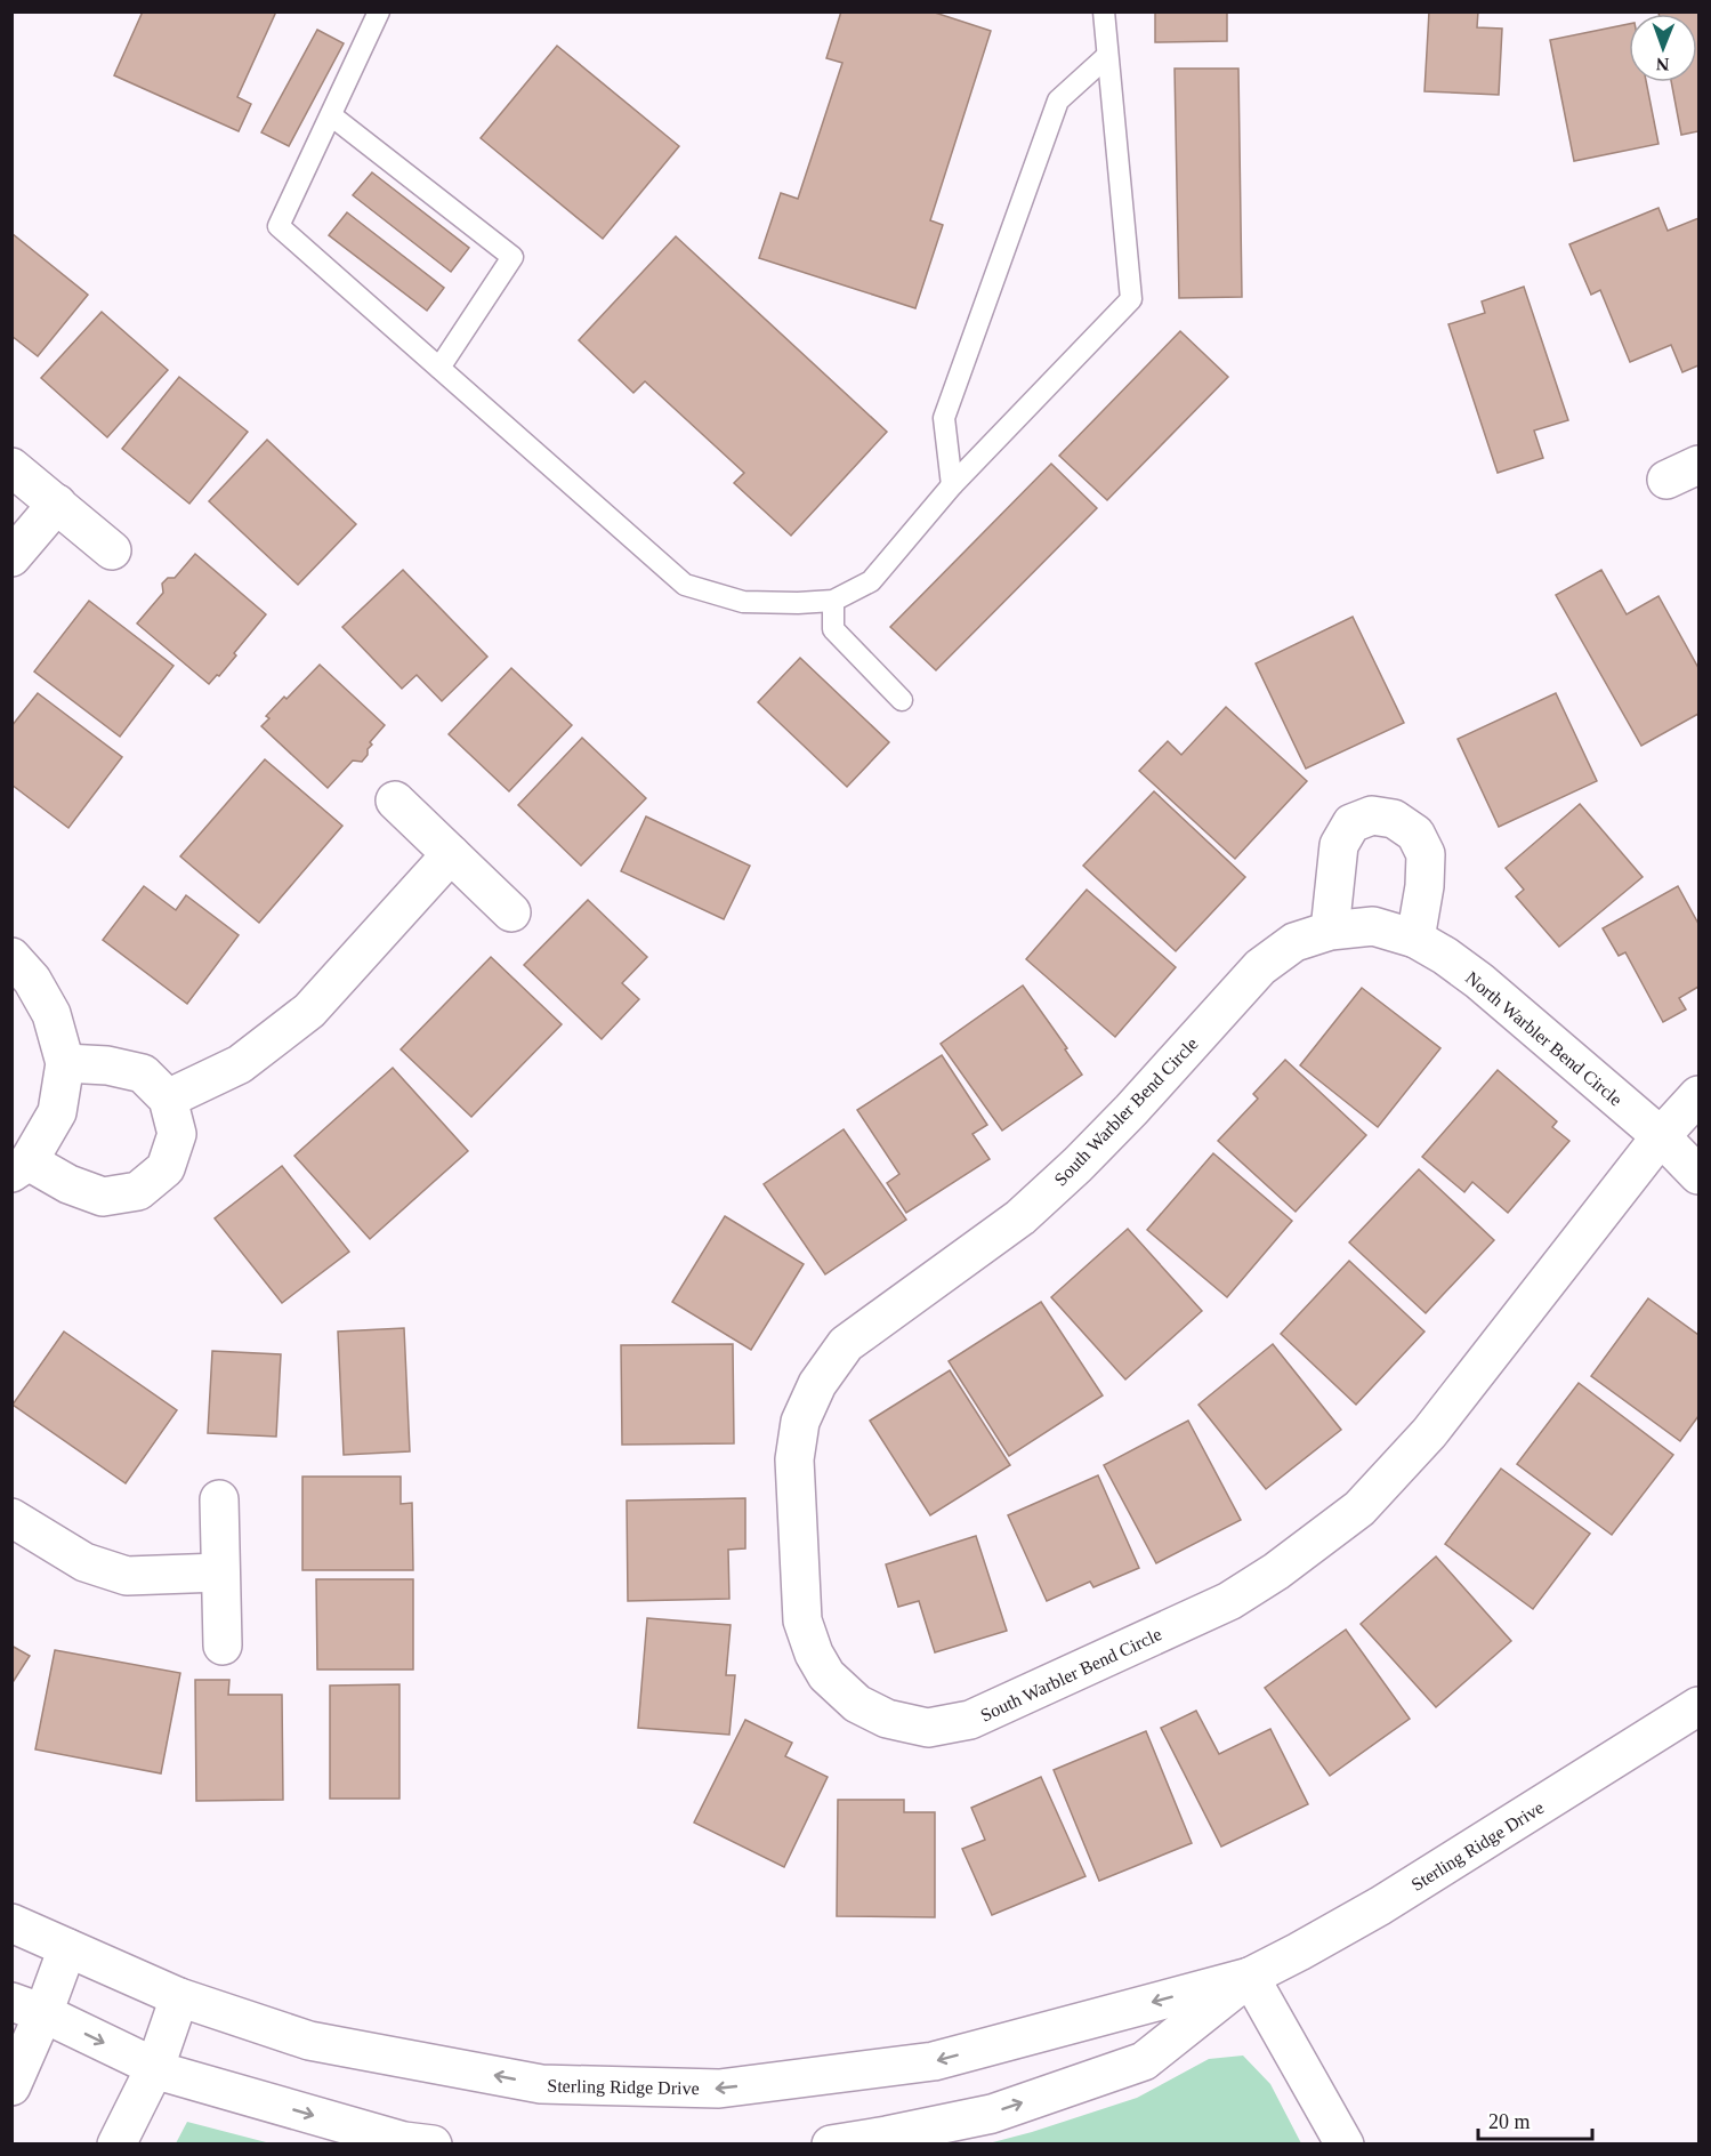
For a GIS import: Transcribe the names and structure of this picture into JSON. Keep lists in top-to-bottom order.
{
  "streets": {
    "street": ["North Warbler Bend Circle", "South Warbler Bend Circle", "Sterling Ridge Drive"]
  },
  "crossings": [
    ["North Warbler Bend Circle", "South Warbler Bend Circle"]
  ],
  "scale_bar": "20 m",
  "north": "bottom"
}
